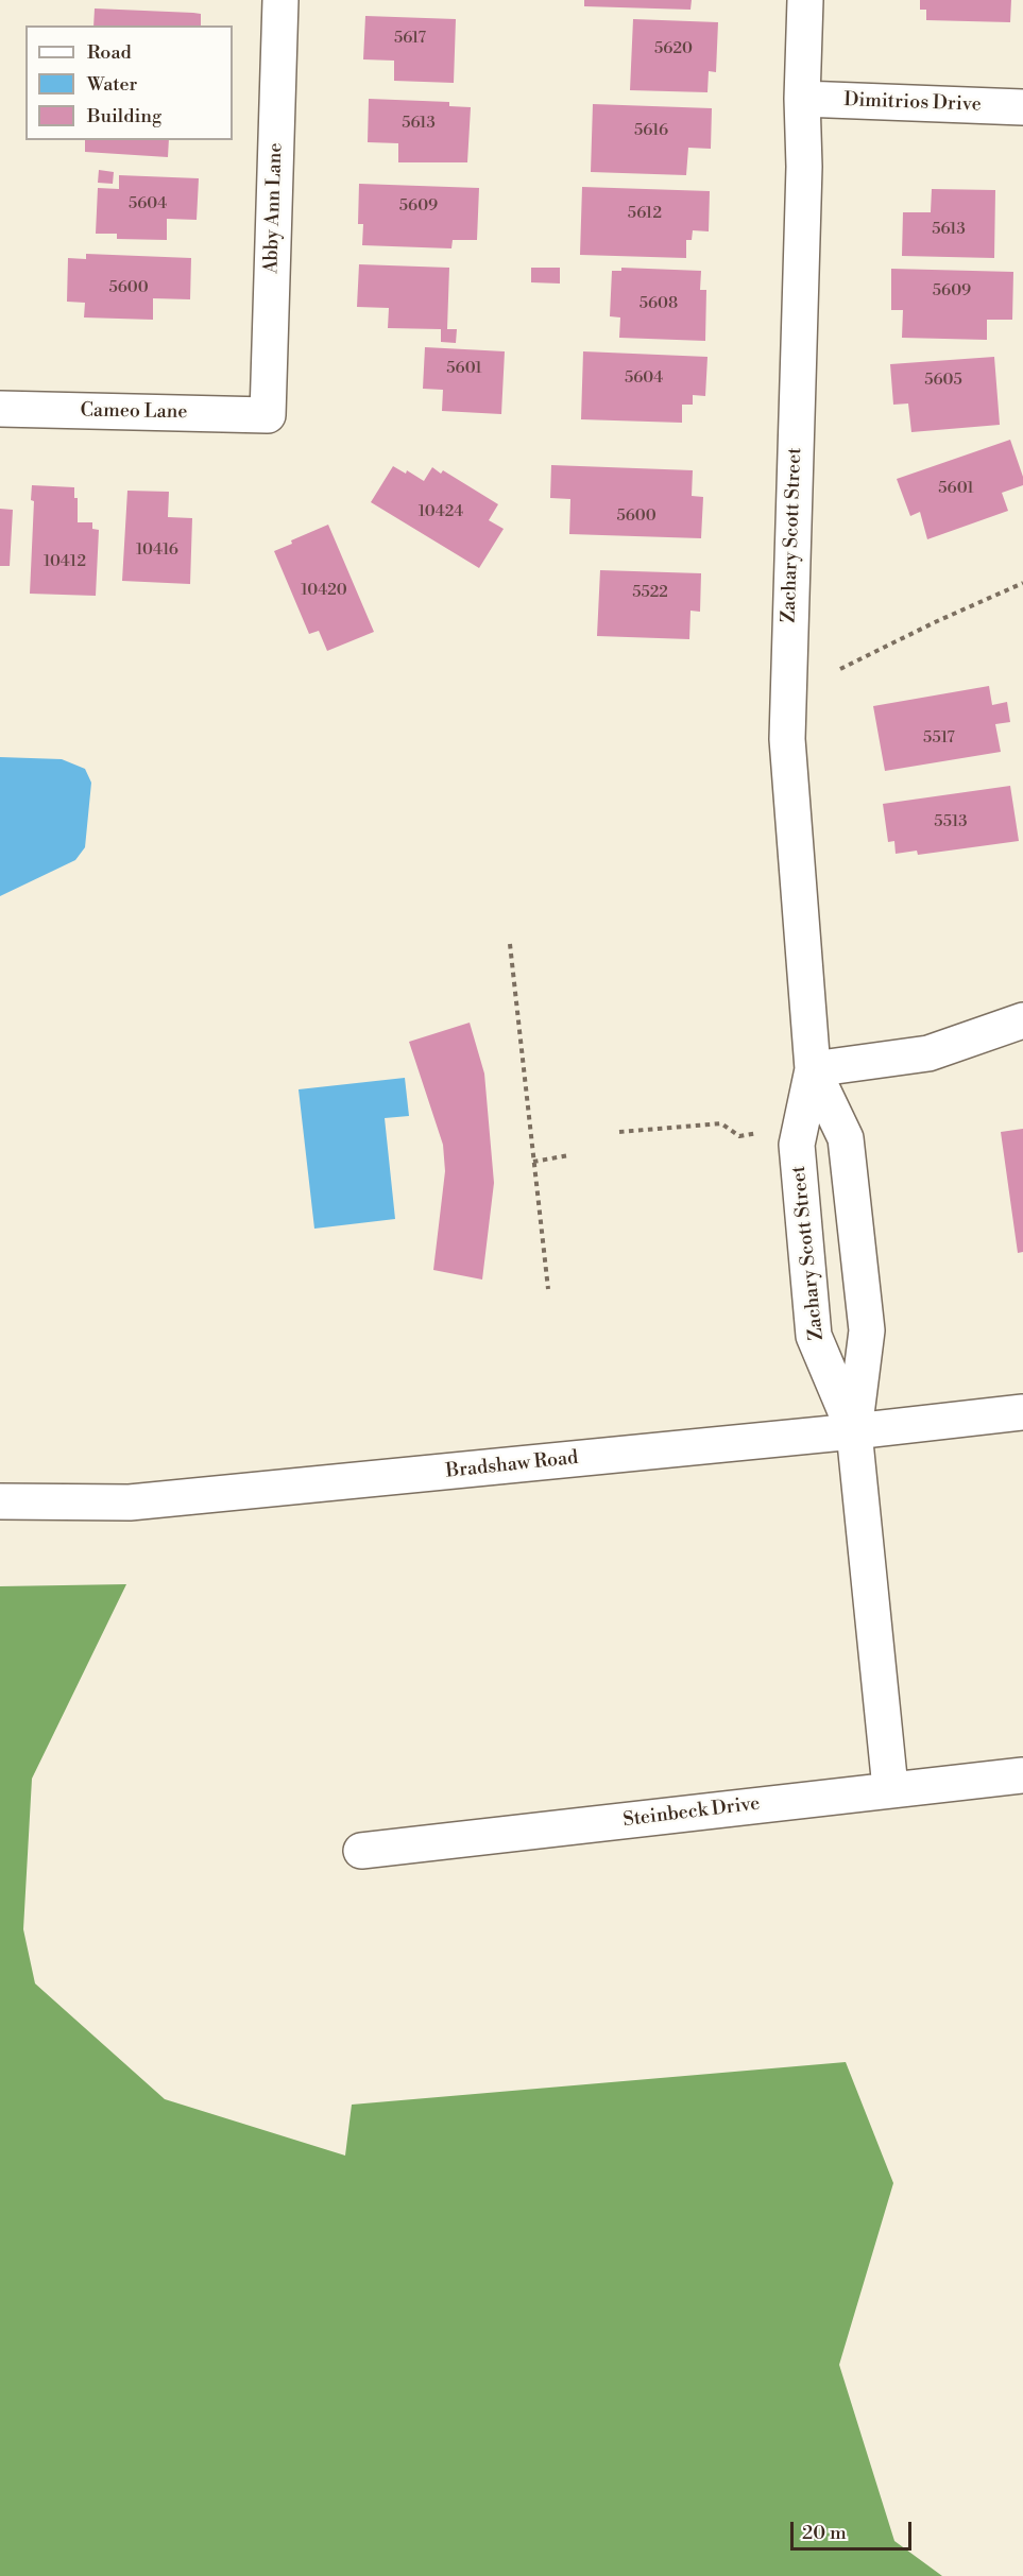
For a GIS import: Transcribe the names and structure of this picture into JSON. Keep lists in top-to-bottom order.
{
  "streets": {
    "street": [
      "Dimitrios Drive",
      "Abby Ann Lane",
      "Cameo Lane",
      "Zachary Scott Street",
      "Bradshaw Road",
      "Steinbeck Drive"
    ]
  },
  "crossings": [
    ["Dimitrios Drive", "Zachary Scott Street"],
    ["Abby Ann Lane", "Cameo Lane"],
    ["Zachary Scott Street", "Bradshaw Road"],
    ["Zachary Scott Street", "Steinbeck Drive"]
  ],
  "house_numbers": [
    "5617",
    "5620",
    "5613",
    "5616",
    "5604",
    "5609",
    "5612",
    "5613",
    "5600",
    "5609",
    "5608",
    "5601",
    "5604",
    "5605",
    "5601",
    "10424",
    "5600",
    "10416",
    "10412",
    "10420",
    "5522",
    "5517",
    "5513"
  ],
  "legend": ["Road", "Water", "Building"],
  "scale_bar": "20 m"
}
